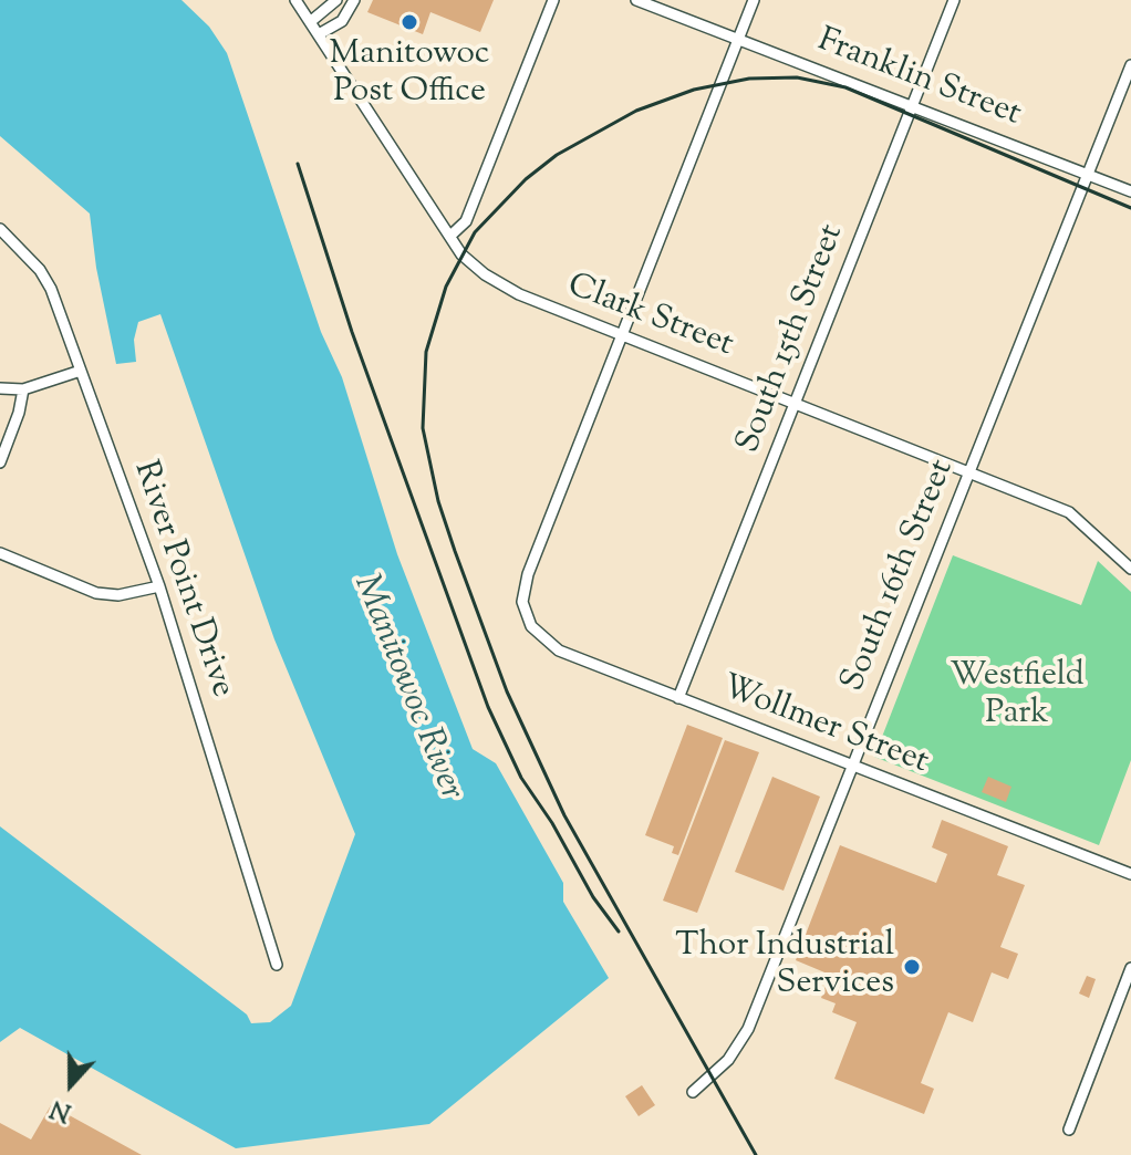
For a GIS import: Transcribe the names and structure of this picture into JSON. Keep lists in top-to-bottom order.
{
  "streets": {
    "street": [
      "Franklin Street",
      "Clark Street",
      "South 15th Street",
      "South 16th Street",
      "River Point Drive",
      "Wollmer Street"
    ]
  },
  "crossings": [
    ["Franklin Street", "South 15th Street"],
    ["Franklin Street", "South 16th Street"],
    ["Clark Street", "South 15th Street"],
    ["Clark Street", "South 16th Street"],
    ["Clark Street", "Wollmer Street"],
    ["South 15th Street", "Wollmer Street"],
    ["South 16th Street", "Wollmer Street"]
  ],
  "water": ["Manitowoc River"],
  "parks": ["Westfield Park"],
  "places": ["Manitowoc Post Office", "Thor Industrial Services"],
  "north": "bottom"
}
